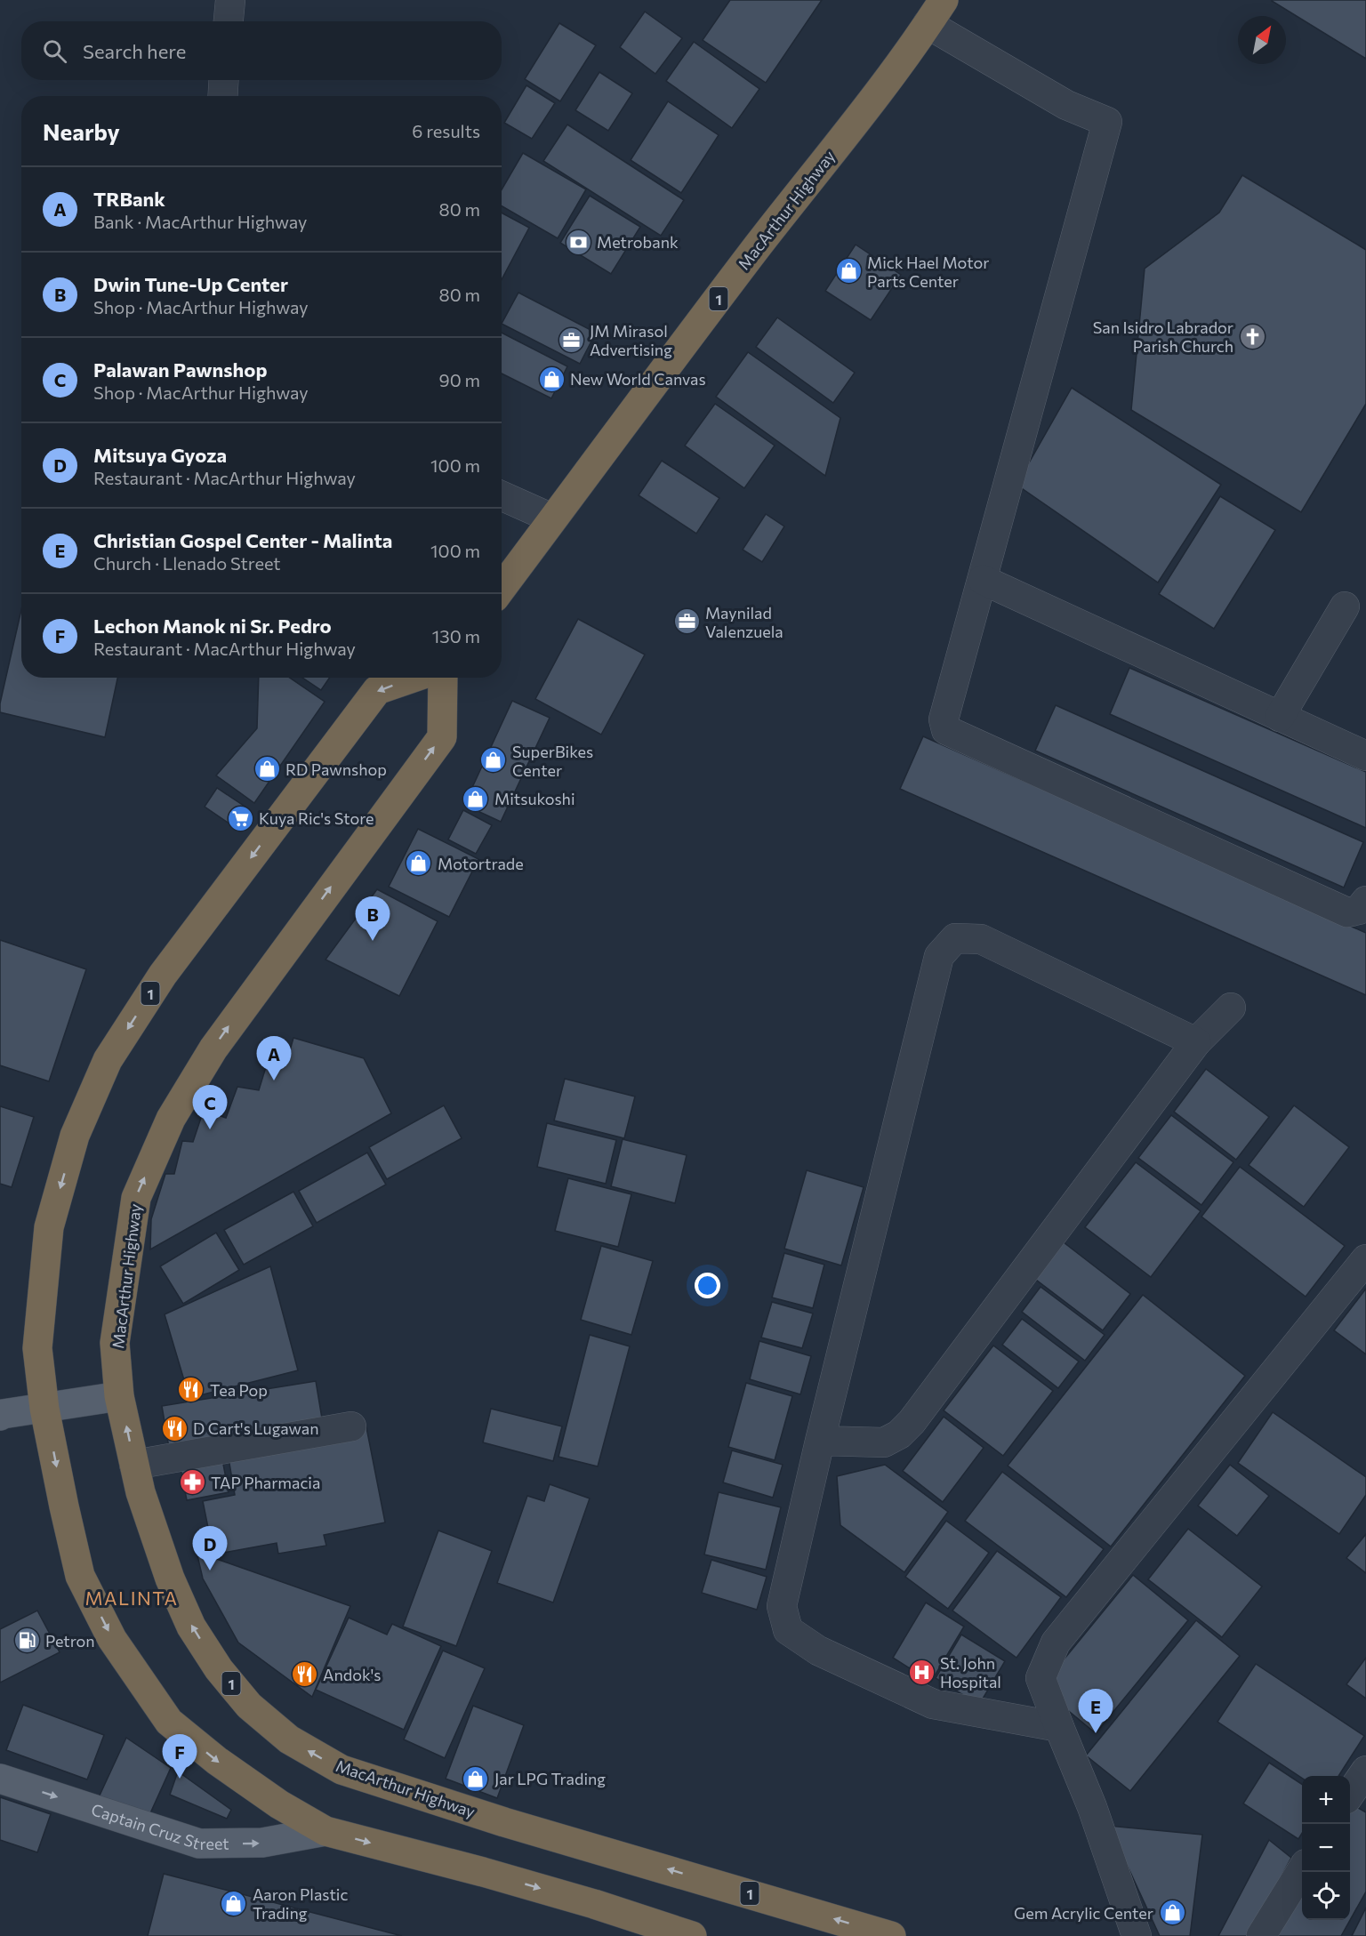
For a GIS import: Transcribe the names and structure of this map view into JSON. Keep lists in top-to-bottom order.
{
  "streets": {
    "highway": ["MacArthur Highway", "1"],
    "main road": ["Captain Cruz Street"]
  },
  "crossings": [
    ["1", "Captain Cruz Street"]
  ],
  "one_way": ["Captain Cruz Street"],
  "districts": ["MALINTA"],
  "places": {
    "bank": ["Metrobank"],
    "shop": [
      "Mick Hael Motor Parts Center",
      "New World Canvas",
      "SuperBikes Center",
      "RD Pawnshop",
      "Mitsukoshi",
      "Motortrade",
      "Jar LPG Trading",
      "Aaron Plastic Trading",
      "Gem Acrylic Center"
    ],
    "church": ["San Isidro Labrador Parish Church"],
    "office": ["JM Mirasol Advertising", "Maynilad Valenzuela"],
    "supermarket": ["Kuya Ric's Store"],
    "restaurant": ["Tea Pop", "D Cart's Lugawan", "Andok's"],
    "pharmacy": ["TAP Pharmacia"],
    "fuel station": ["Petron"],
    "hospital": ["St. John Hospital"]
  },
  "north": "top right",
  "page": {
    "search": "Search here",
    "heading": ["Nearby", "6 results"],
    "list": [
      {
        "mark": "A",
        "name": "TRBank",
        "note": "Bank · MacArthur Highway",
        "value": "80 m"
      },
      {
        "mark": "B",
        "name": "Dwin Tune-Up Center",
        "note": "Shop · MacArthur Highway",
        "value": "80 m"
      },
      {
        "mark": "C",
        "name": "Palawan Pawnshop",
        "note": "Shop · MacArthur Highway",
        "value": "90 m"
      },
      {
        "mark": "D",
        "name": "Mitsuya Gyoza",
        "note": "Restaurant · MacArthur Highway",
        "value": "100 m"
      },
      {
        "mark": "E",
        "name": "Christian Gospel Center - Malinta",
        "note": "Church · Llenado Street",
        "value": "100 m"
      },
      {
        "mark": "F",
        "name": "Lechon Manok ni Sr. Pedro",
        "note": "Restaurant · MacArthur Highway",
        "value": "130 m"
      }
    ],
    "pins": [
      "B",
      "A",
      "C",
      "D",
      "E",
      "F"
    ],
    "map_buttons": ["+", "−"]
  }
}
